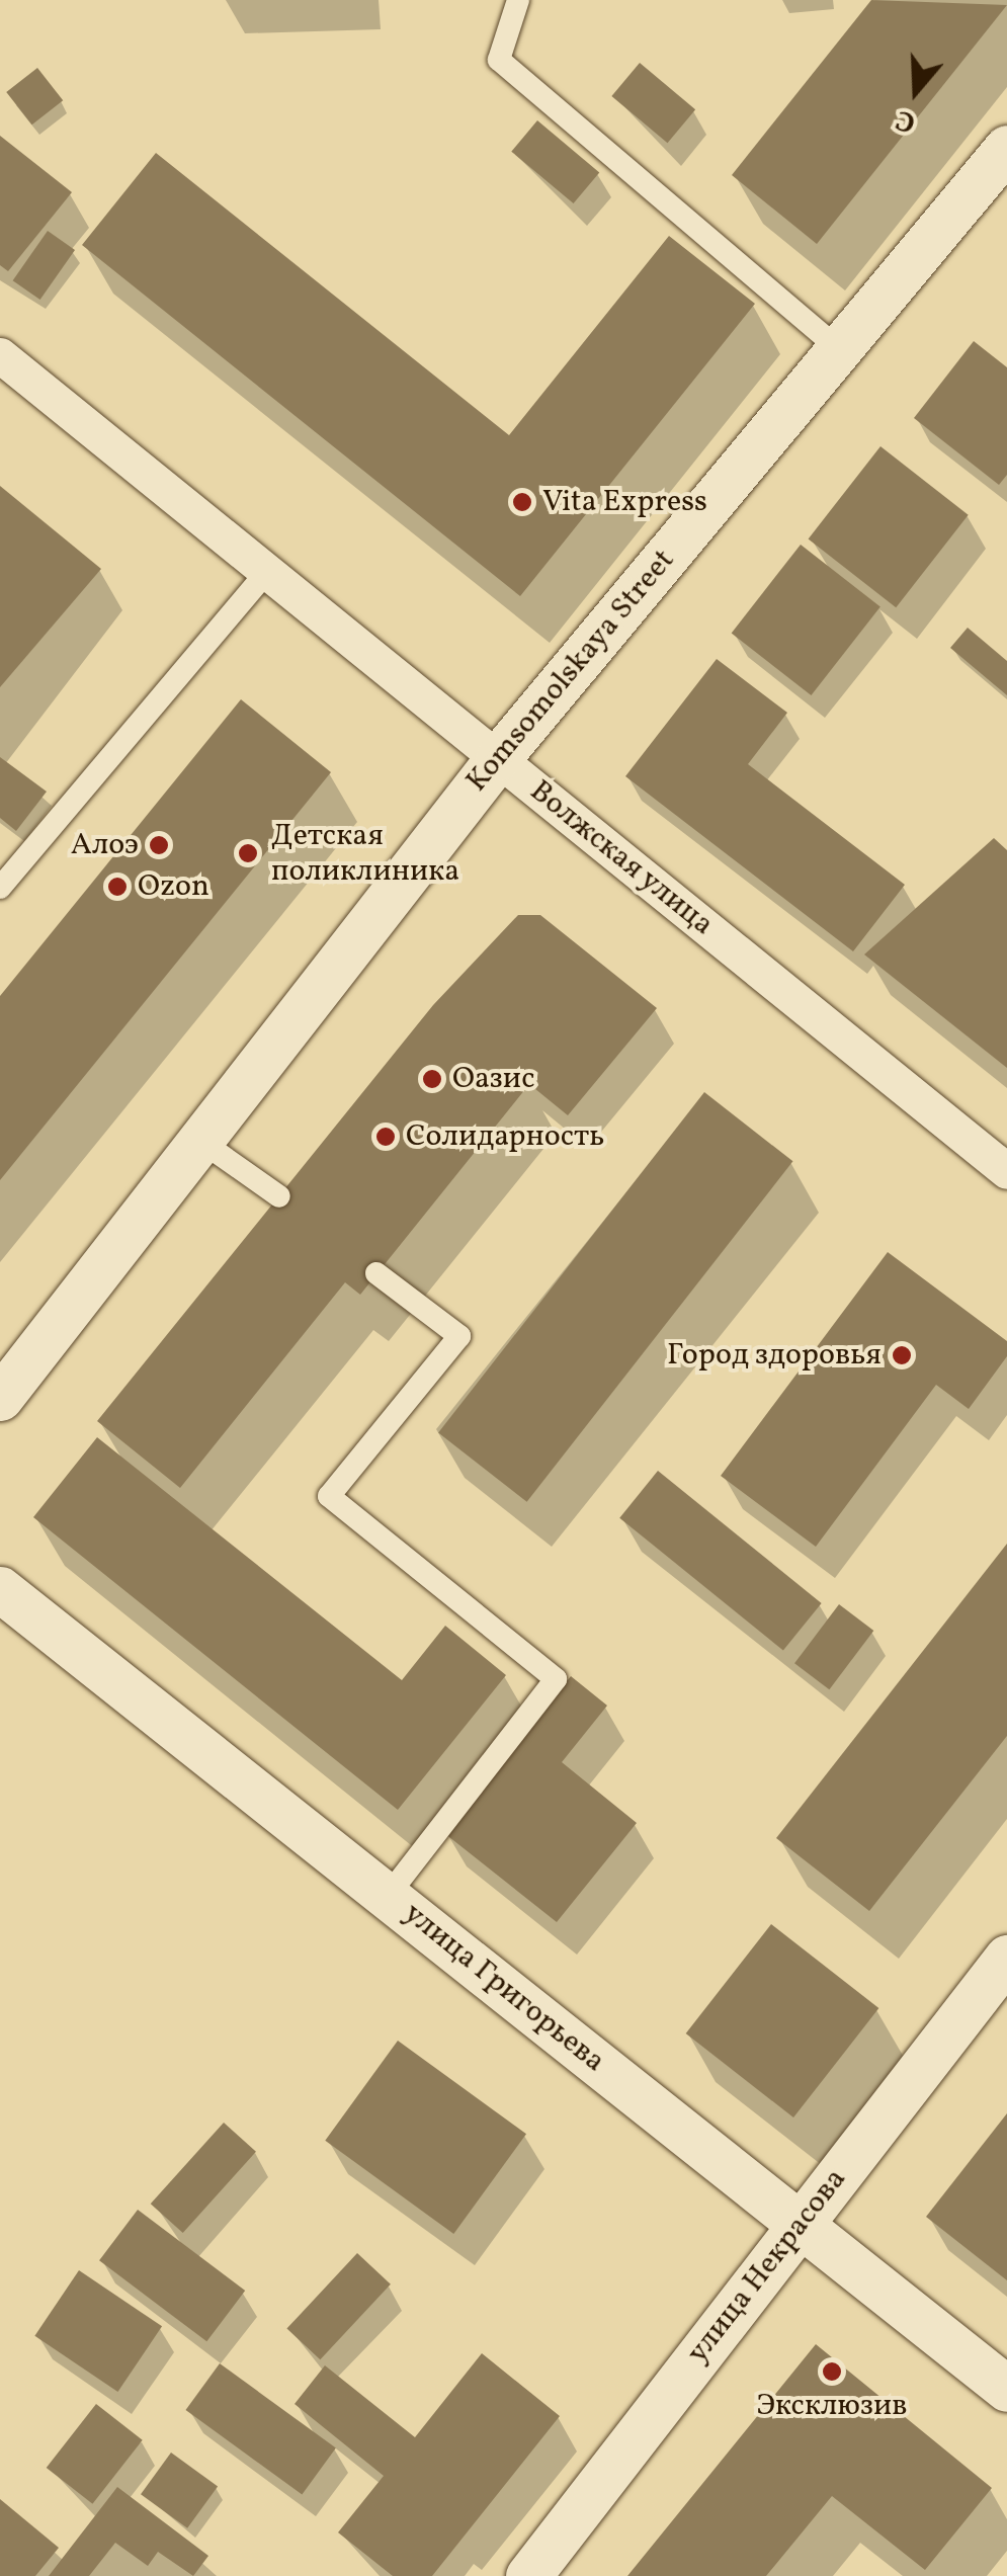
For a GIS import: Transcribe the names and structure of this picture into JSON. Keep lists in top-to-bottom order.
{
  "streets": {
    "street": [
      "Komsomolskaya Street",
      "Волжская улица",
      "улица Григорьева",
      "улица Некрасова"
    ]
  },
  "crossings": [
    ["Komsomolskaya Street", "Волжская улица"],
    ["улица Григорьева", "улица Некрасова"]
  ],
  "places": [
    "Vita Express",
    "Алоэ",
    "Детская поликлиника",
    "Ozon",
    "Оазис",
    "Солидарность",
    "Город здоровья",
    "Эксклюзив"
  ],
  "north": "bottom"
}
